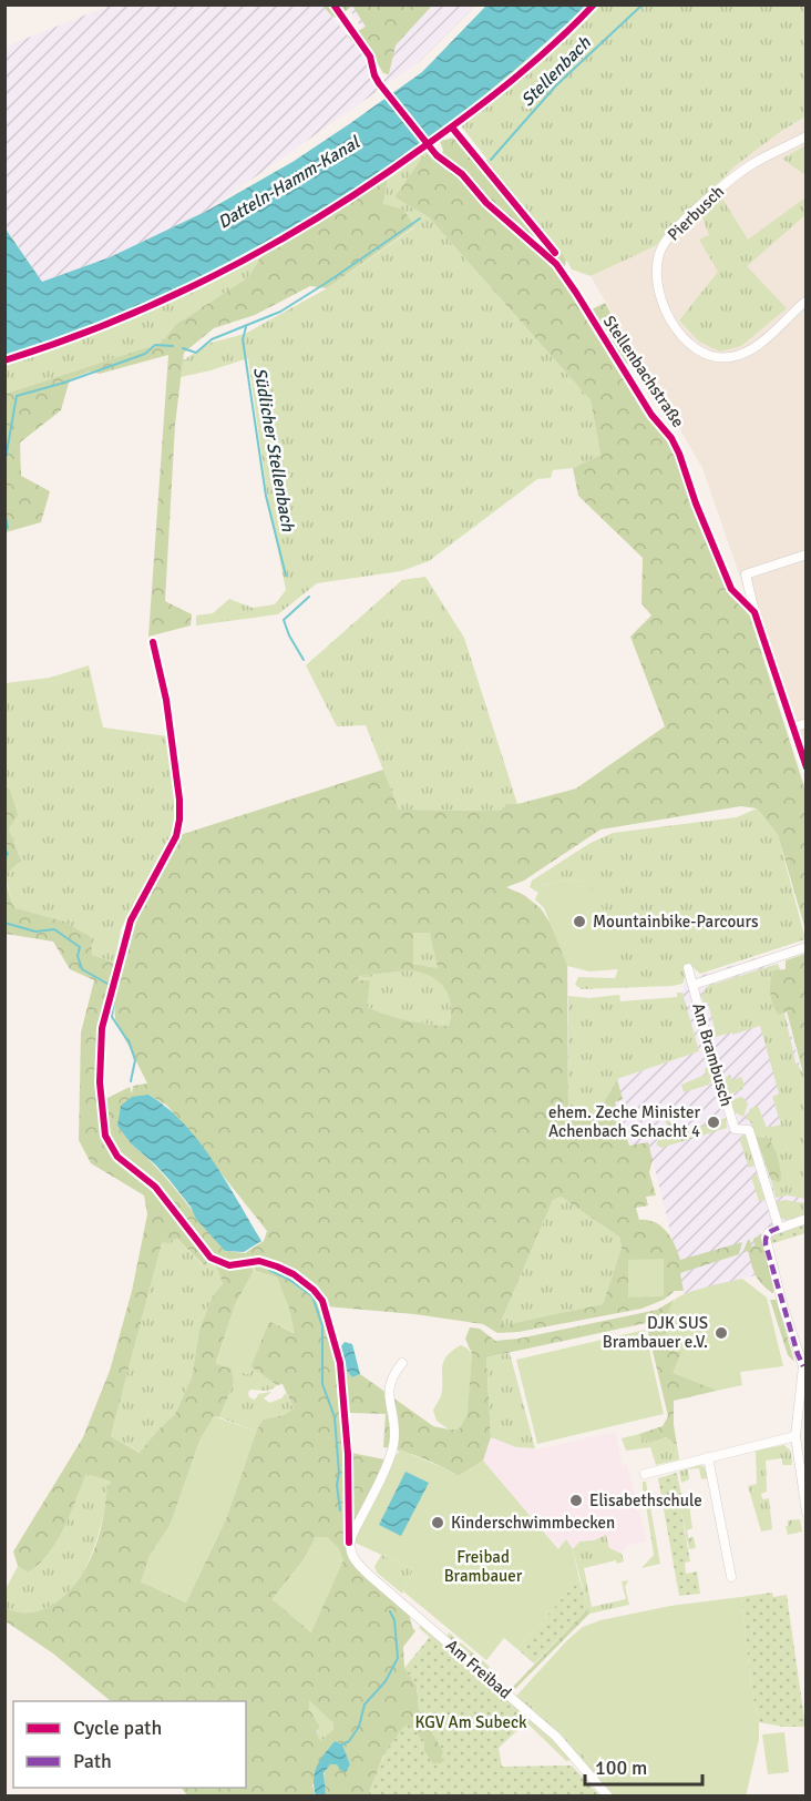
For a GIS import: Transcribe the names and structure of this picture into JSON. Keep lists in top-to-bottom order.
{
  "streets": {
    "street": [
      "Pierbusch",
      "Stellenbachstraße",
      "Am Brambusch",
      "Am Freibad"
    ]
  },
  "water": ["Stellenbach", "Datteln-Hamm-Kanal", "Südlicher Stellenbach"],
  "parks": ["Freibad Brambauer", "KGV Am Subeck"],
  "places": [
    "Mountainbike-Parcours",
    "ehem. Zeche Minister Achenbach Schacht 4",
    "DJK SUS Brambauer e.V.",
    "Elisabethschule",
    "Kinderschwimmbecken"
  ],
  "legend": ["Cycle path", "Path"],
  "scale_bar": "100 m"
}
